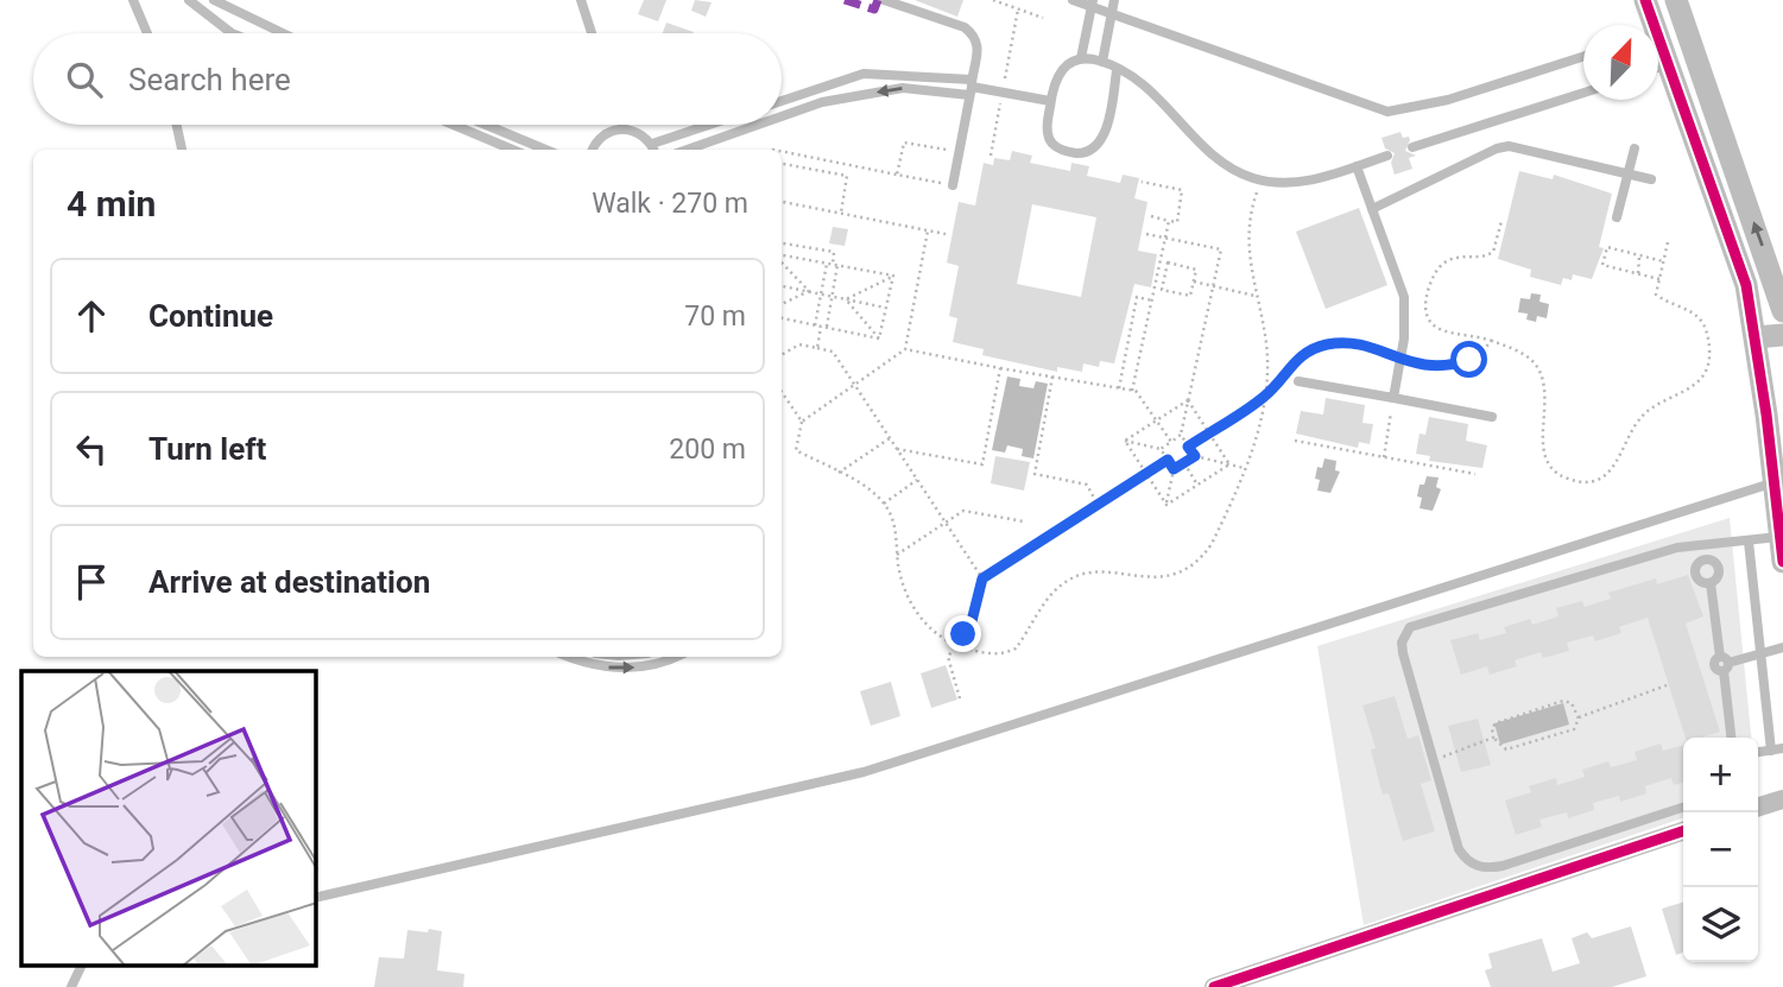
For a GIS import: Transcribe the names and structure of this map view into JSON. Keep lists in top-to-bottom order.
{
  "north": "top right",
  "page": {
    "search": "Search here",
    "heading": ["4 min", "Walk · 270 m"],
    "list": [
      ["Continue", "70 m"],
      ["Turn left", "200 m"],
      "Arrive at destination"
    ],
    "map_buttons": ["+", "−"]
  }
}
